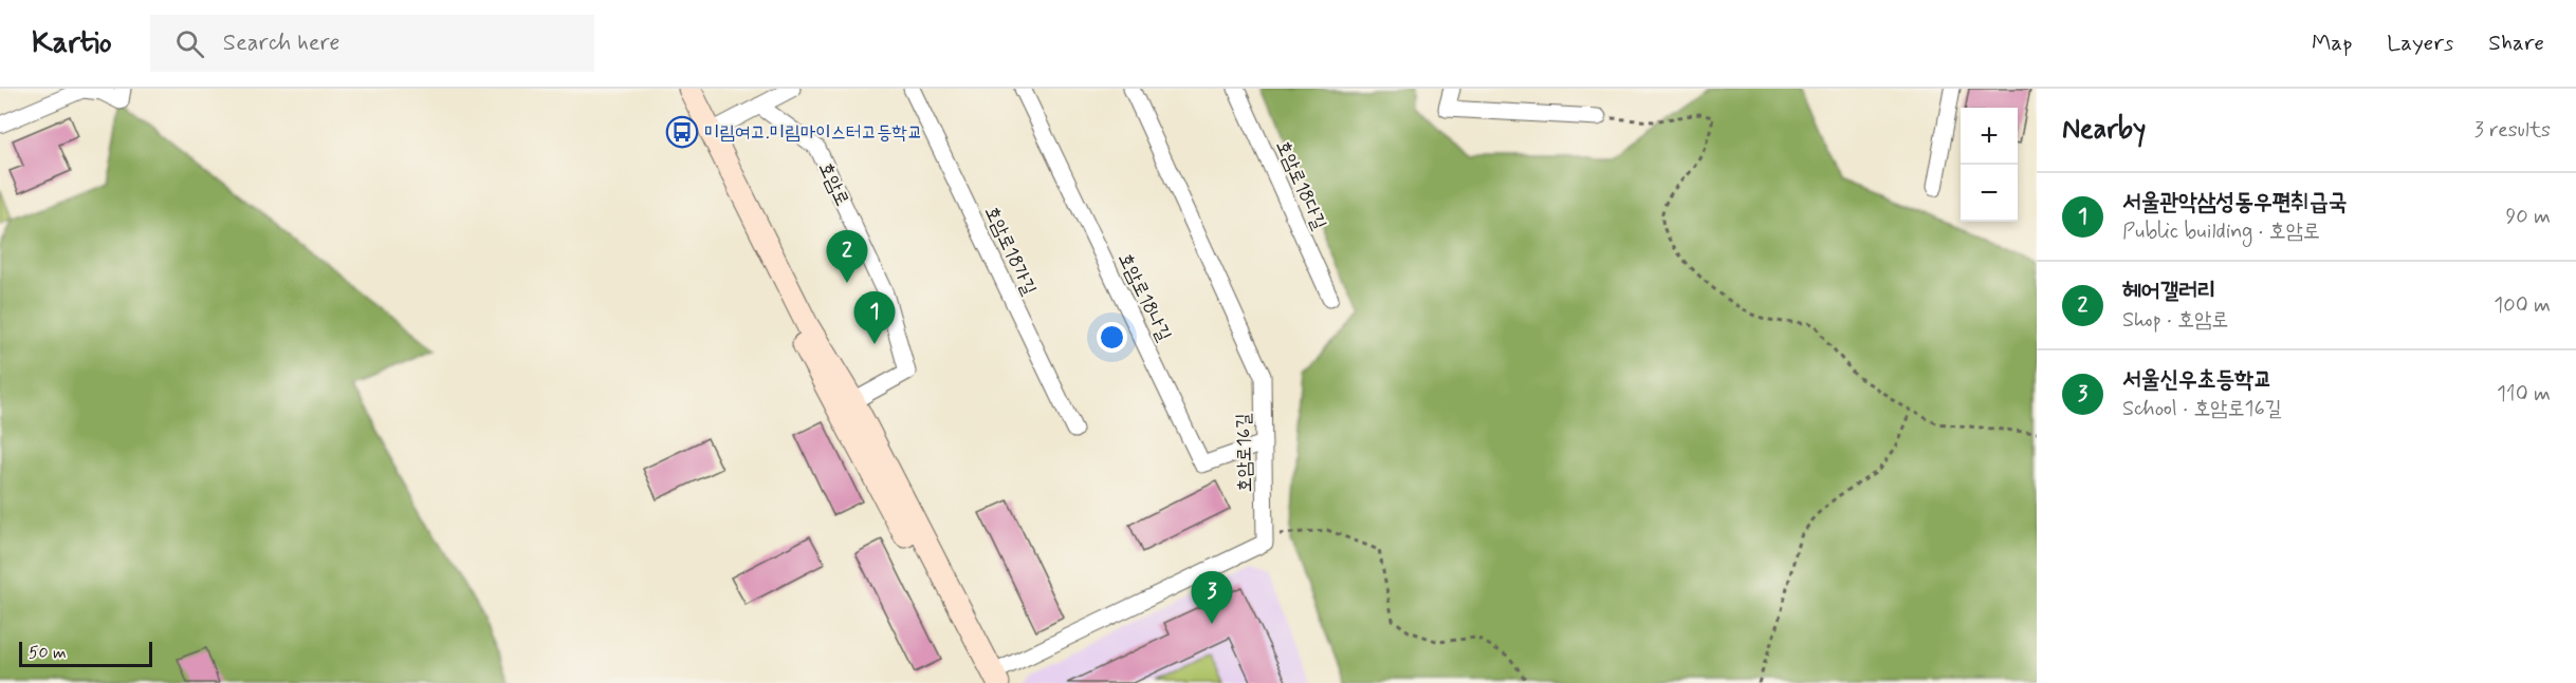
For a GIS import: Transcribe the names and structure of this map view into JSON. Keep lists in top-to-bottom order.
{
  "streets": {
    "street": [
      "호암로",
      "호암로18다길",
      "호암로18가길",
      "호암로18나길",
      "호암로16길"
    ]
  },
  "crossings": [
    ["호암로18나길", "호암로16길"]
  ],
  "places": {
    "bus stop": ["미림여고.미림마이스터고등학교"]
  },
  "scale_bar": "50 m",
  "page": {
    "header": "Kartio",
    "search": "Search here",
    "nav": ["Map", "Layers", "Share"],
    "heading": ["Nearby", "3 results"],
    "map_buttons": ["+", "−"],
    "list": [
      {
        "mark": "1",
        "name": "서울관악삼성동우편취급국",
        "note": "Public building · 호암로",
        "value": "90 m"
      },
      {
        "mark": "2",
        "name": "헤어갤러리",
        "note": "Shop · 호암로",
        "value": "100 m"
      },
      {
        "mark": "3",
        "name": "서울신우초등학교",
        "note": "School · 호암로16길",
        "value": "110 m"
      }
    ],
    "pins": ["2", "1", "3"],
    "scale": "50 m"
  }
}
